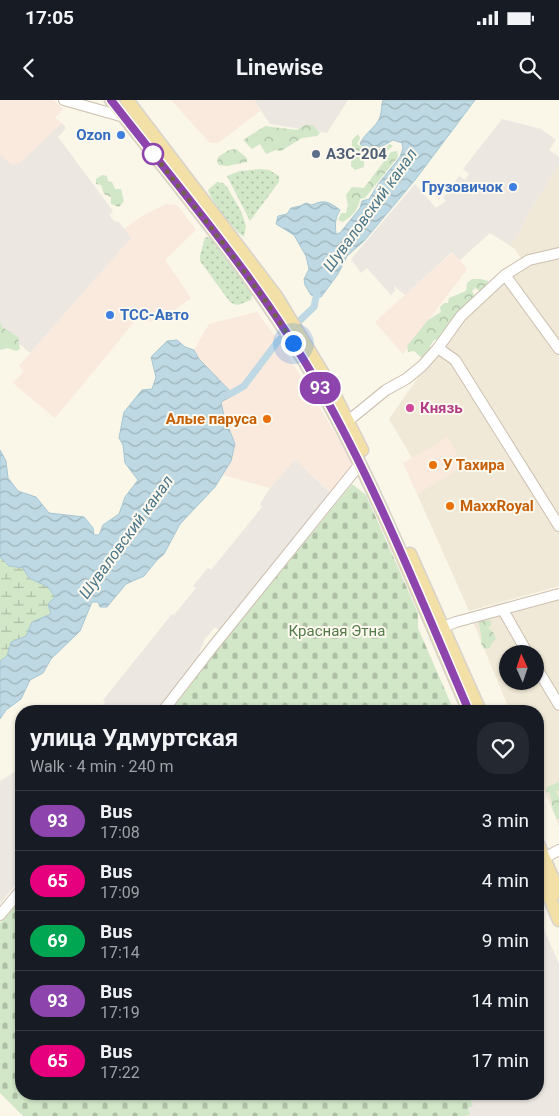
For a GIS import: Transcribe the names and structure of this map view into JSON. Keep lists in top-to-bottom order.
{
  "water": ["Шуваловский канал"],
  "parks": ["Красная Этна"],
  "places": [
    "Ozon",
    "АЗС-204",
    "Грузовичок",
    "ТСС-Авто",
    "Князь",
    "Алые паруса",
    "У Тахира",
    "MaxxRoyal"
  ],
  "lines": ["bus line 93"],
  "north": "top",
  "page": {
    "status": "17:05",
    "header": "Linewise",
    "on_map": "93",
    "heading": ["улица Удмуртская", "Walk · 4 min · 240 m"],
    "list": [
      {
        "mark": "93",
        "name": "Bus",
        "note": "17:08",
        "value": "3 min"
      },
      {
        "mark": "65",
        "name": "Bus",
        "note": "17:09",
        "value": "4 min"
      },
      {
        "mark": "69",
        "name": "Bus",
        "note": "17:14",
        "value": "9 min"
      },
      {
        "mark": "93",
        "name": "Bus",
        "note": "17:19",
        "value": "14 min"
      },
      {
        "mark": "65",
        "name": "Bus",
        "note": "17:22",
        "value": "17 min"
      }
    ]
  }
}
